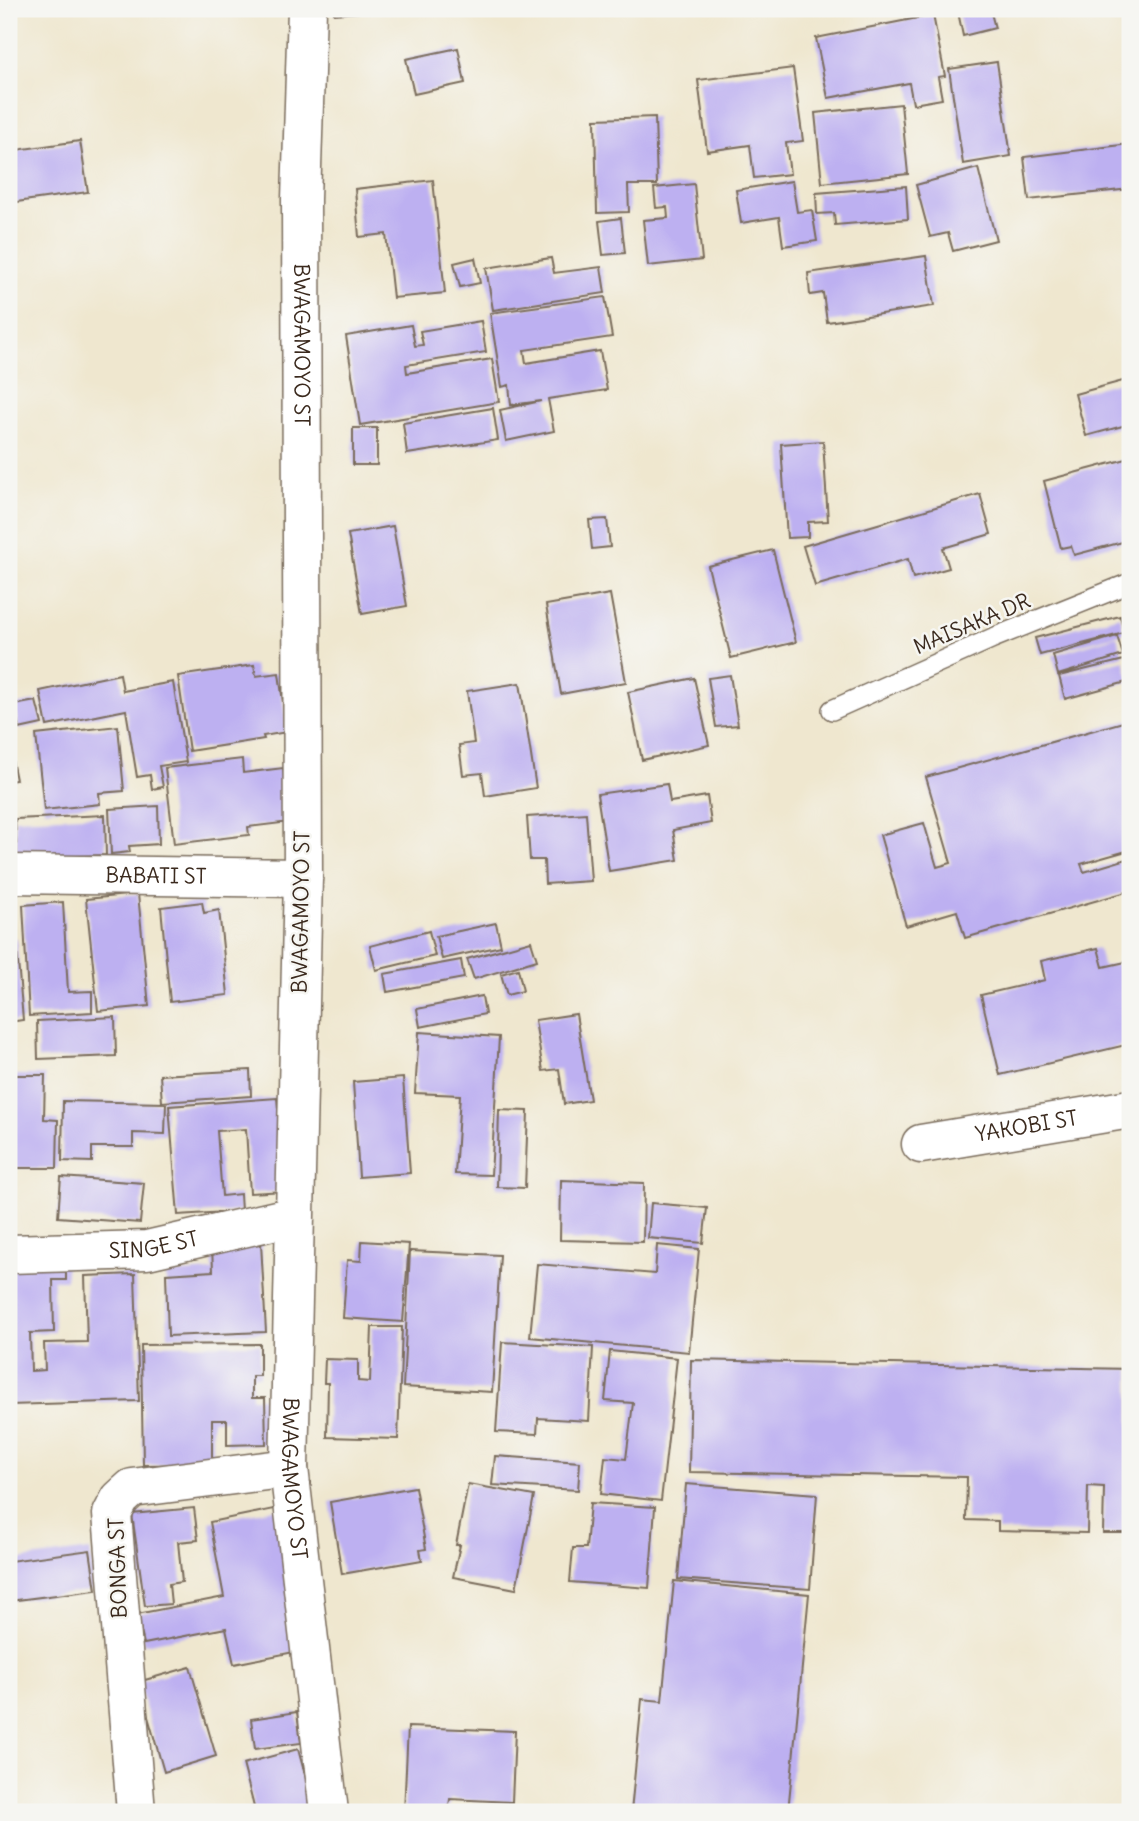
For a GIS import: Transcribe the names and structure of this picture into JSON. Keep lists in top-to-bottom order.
{
  "streets": {
    "street": [
      "BWAGAMOYO ST",
      "BABATI ST",
      "YAKOBI ST",
      "SINGE ST",
      "BONGA ST"
    ],
    "lane": ["MAISAKA DR"]
  },
  "crossings": [
    ["BWAGAMOYO ST", "BABATI ST"],
    ["BWAGAMOYO ST", "SINGE ST"],
    ["BWAGAMOYO ST", "BONGA ST"]
  ]
}
